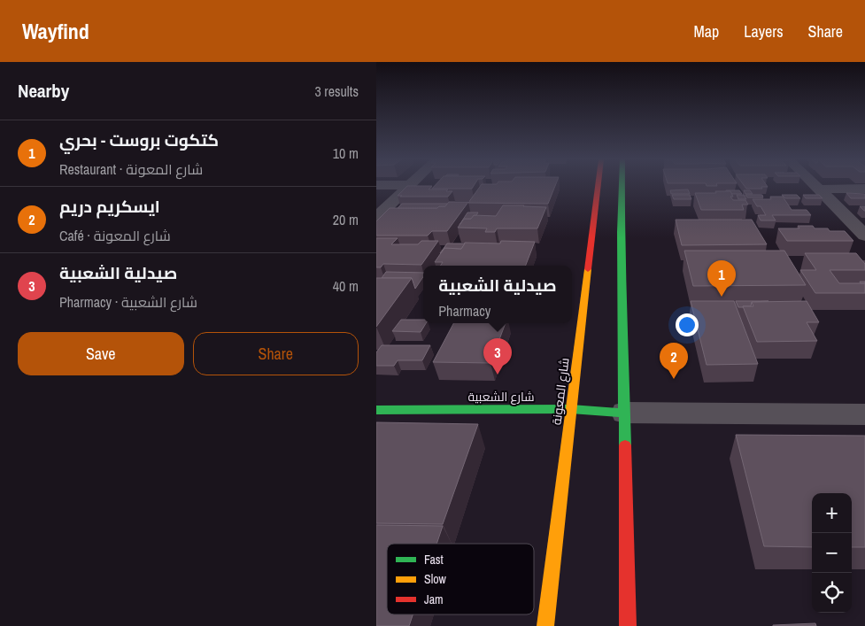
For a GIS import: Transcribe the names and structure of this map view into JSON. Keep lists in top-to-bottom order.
{
  "streets": {
    "main road": ["شارع المعونة", "شارع الشعبية"]
  },
  "crossings": [
    ["شارع المعونة", "شارع الشعبية"]
  ],
  "legend": ["Fast", "Slow", "Jam"],
  "page": {
    "header": "Wayfind",
    "nav": ["Map", "Layers", "Share"],
    "heading": ["Nearby", "3 results"],
    "list": [
      {
        "mark": "1",
        "name": "كتكوت بروست - بحري",
        "note": "Restaurant · شارع المعونة",
        "value": "10 m"
      },
      {
        "mark": "2",
        "name": "ايسكريم دريم",
        "note": "Café · شارع المعونة",
        "value": "20 m"
      },
      {
        "mark": "3",
        "name": "صيدلية الشعبية",
        "note": "Pharmacy · شارع الشعبية",
        "value": "40 m"
      }
    ],
    "pins": ["1", "3", "2"],
    "popup": ["صيدلية الشعبية", "Pharmacy"],
    "buttons": ["Save", "Share"],
    "map_buttons": ["+", "−"]
  }
}
